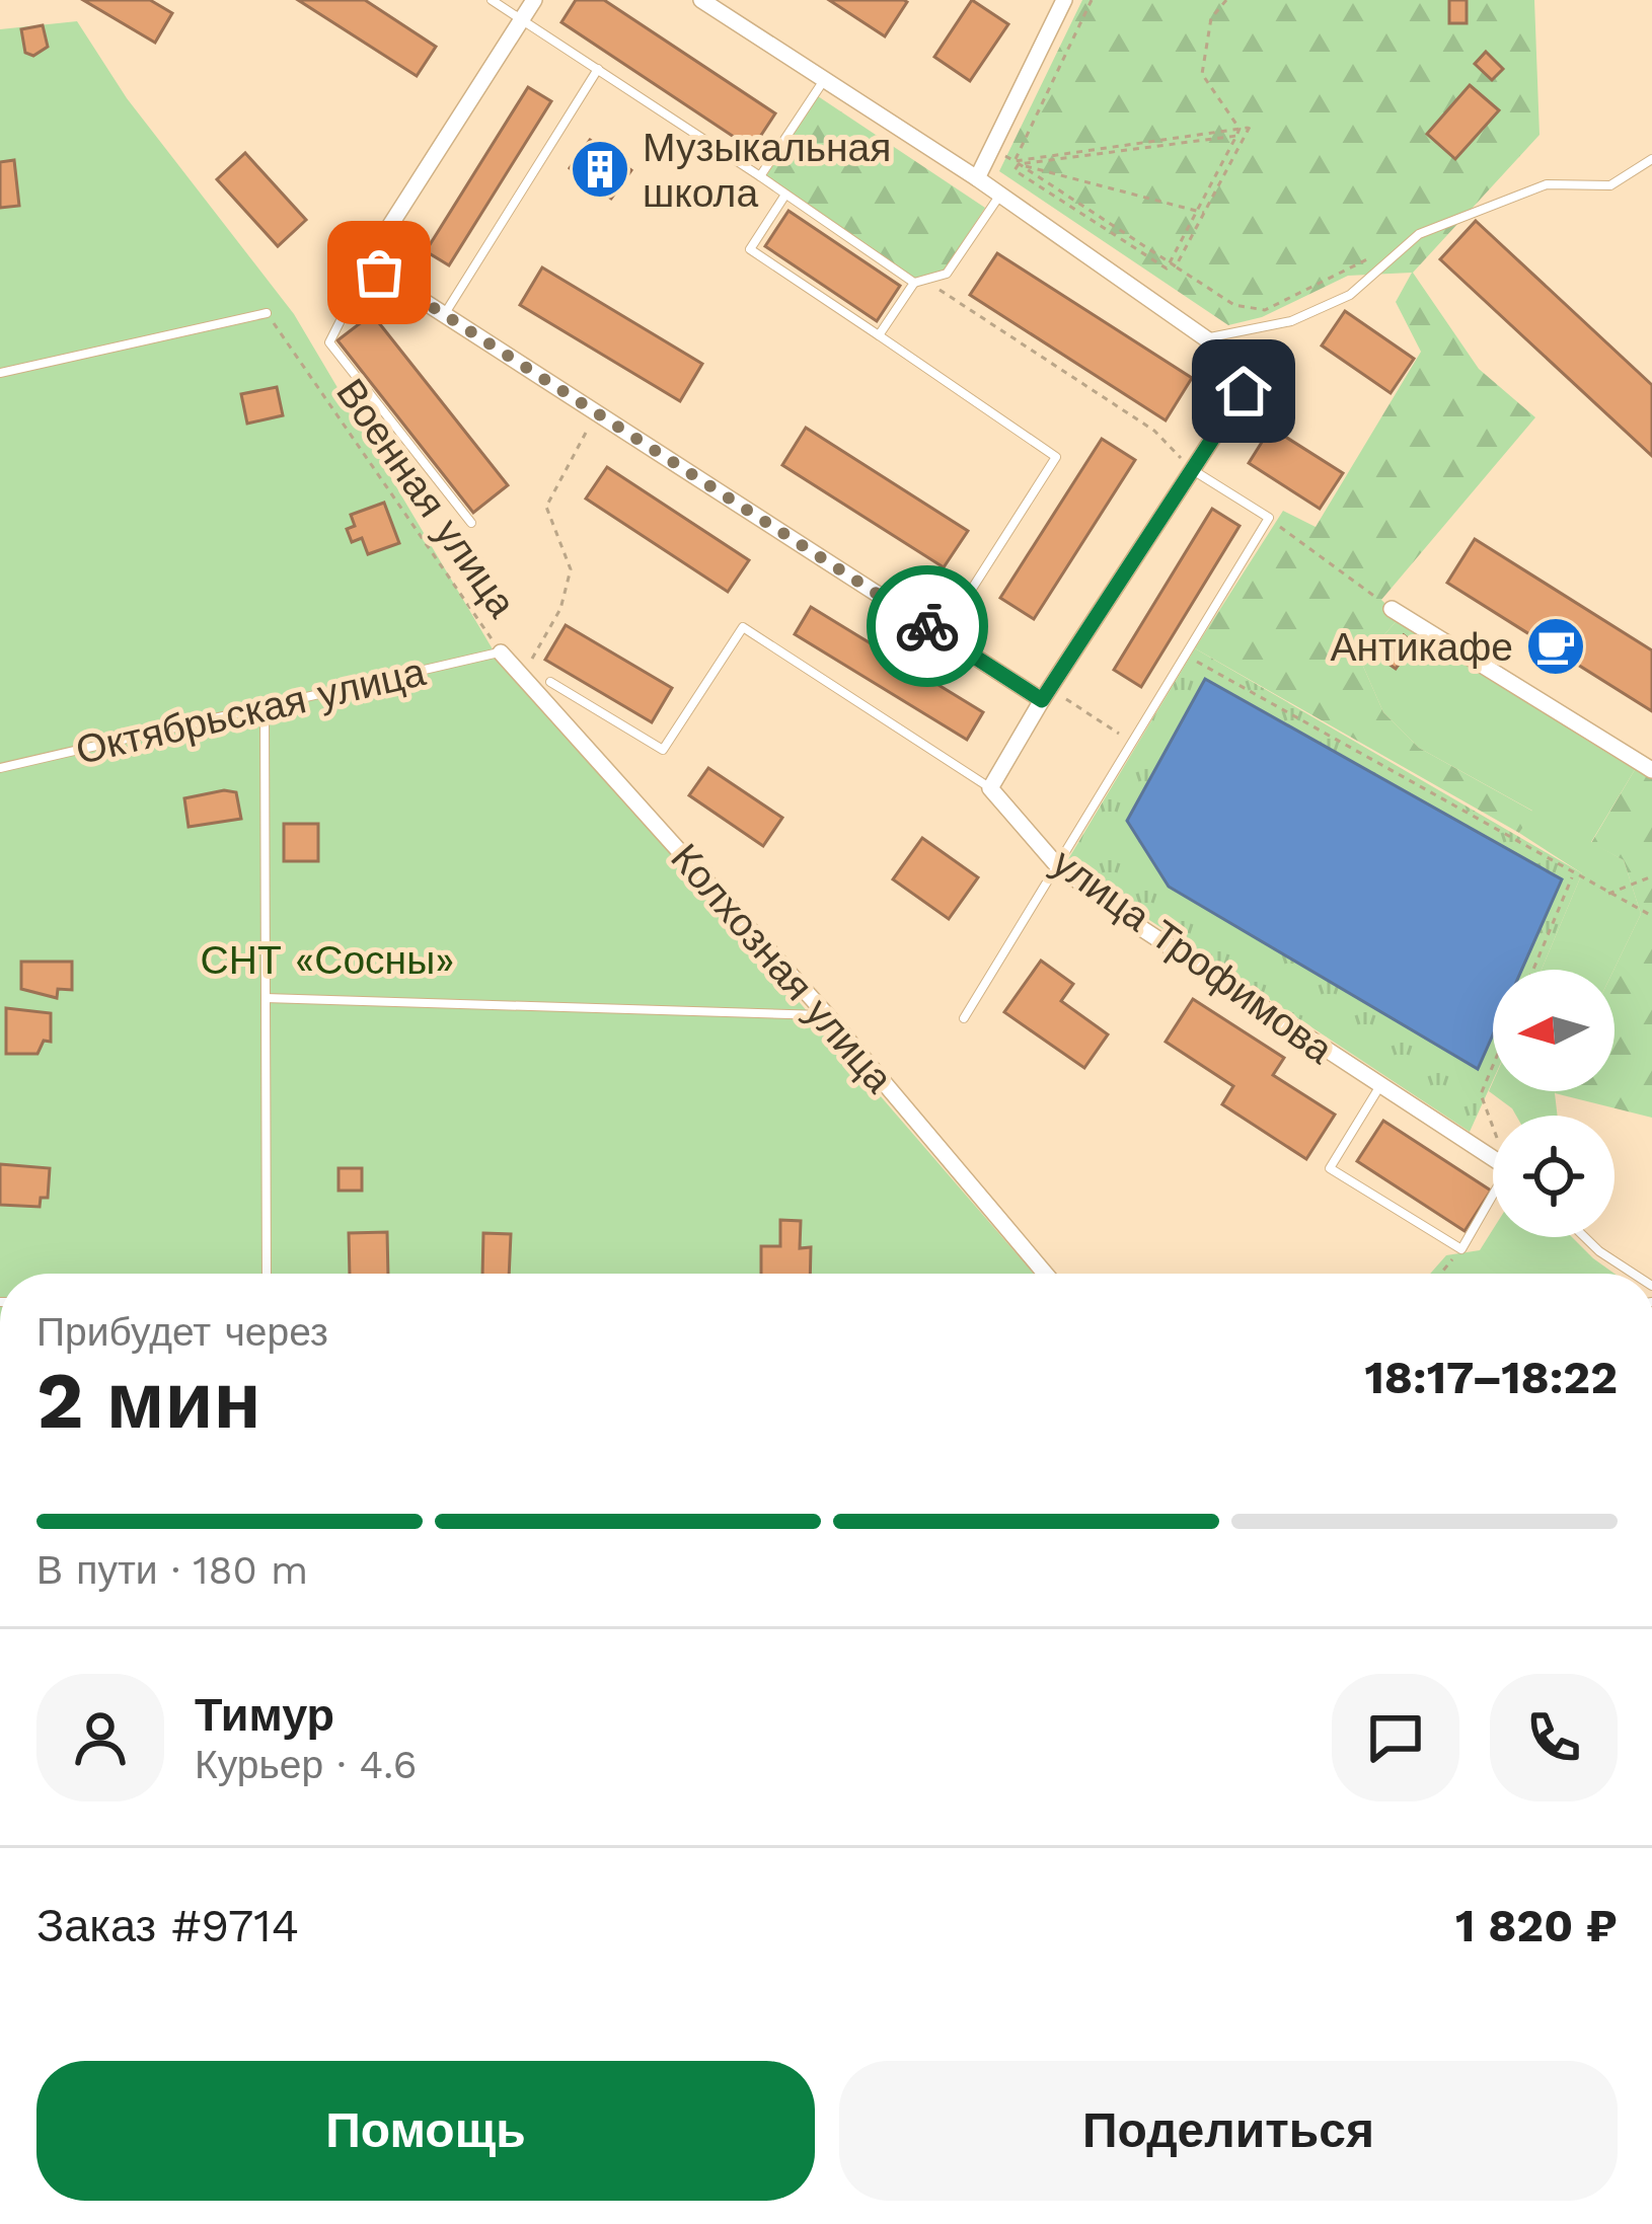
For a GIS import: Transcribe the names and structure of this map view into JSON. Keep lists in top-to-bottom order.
{
  "streets": {
    "street": ["улица Трофимова", "Колхозная улица"],
    "lane": ["Октябрьская улица"],
    "path": ["Военная улица"]
  },
  "crossings": [
    ["Военная улица", "Октябрьская улица"],
    ["Военная улица", "Колхозная улица"],
    ["Октябрьская улица", "Колхозная улица"]
  ],
  "parks": ["СНТ «Сосны»"],
  "places": {
    "building": ["Музыкальная школа"],
    "cafe": ["Антикафе"]
  },
  "north": "left",
  "page": {
    "heading": ["2 мин", "Прибудет через", "18:17–18:22"],
    "panel": [
      "Тимур",
      "Курьер · 4.6",
      "Заказ #9714",
      "1 820 ₽"
    ],
    "bar": "В пути · 180 m",
    "buttons": ["Помощь", "Поделиться"]
  }
}
